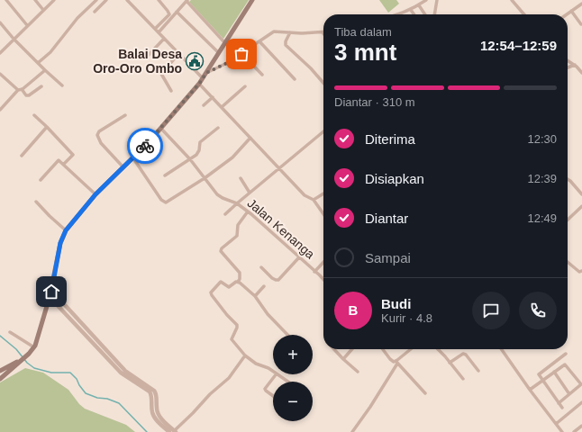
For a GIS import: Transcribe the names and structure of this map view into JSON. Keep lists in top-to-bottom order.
{
  "streets": {
    "street": ["Jalan Kenanga"]
  },
  "places": {
    "public building": ["Balai Desa Oro-Oro Ombo"]
  },
  "page": {
    "heading": ["3 mnt", "Tiba dalam", "12:54–12:59"],
    "panel": ["Budi", "Kurir · 4.8"],
    "bar": "Diantar · 310 m",
    "list": [
      ["Diterima", "12:30"],
      ["Disiapkan", "12:39"],
      ["Diantar", "12:49"],
      "Sampai"
    ],
    "round": "B",
    "map_buttons": ["+", "−"]
  }
}
